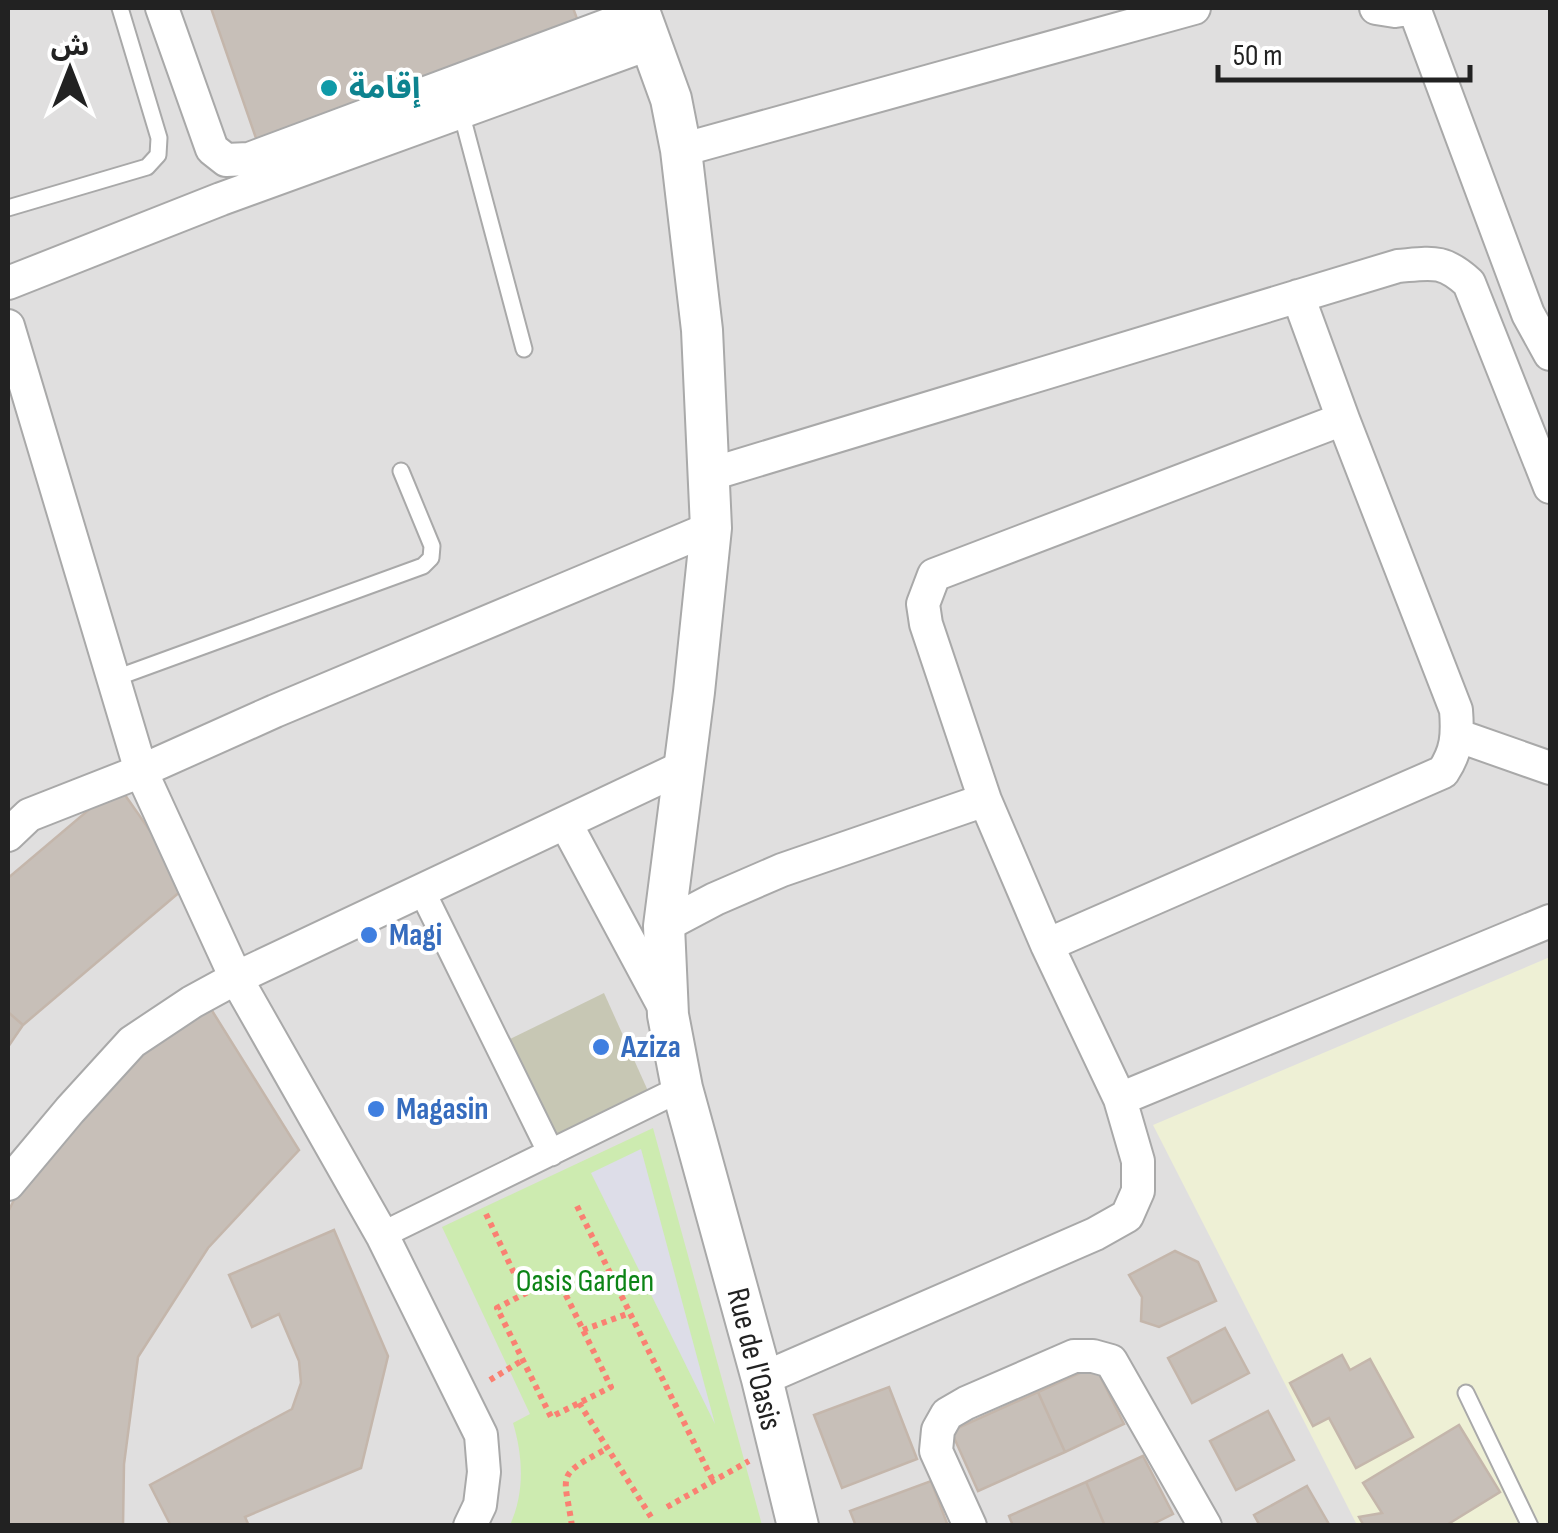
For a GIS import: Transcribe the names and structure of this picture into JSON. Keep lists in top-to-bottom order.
{
  "streets": {
    "street": ["Rue de l'Oasis"]
  },
  "parks": ["Oasis Garden"],
  "places": [
    "إقامة",
    "Magi",
    "Aziza",
    "Magasin"
  ],
  "scale_bar": "50 m",
  "north": "top"
}
